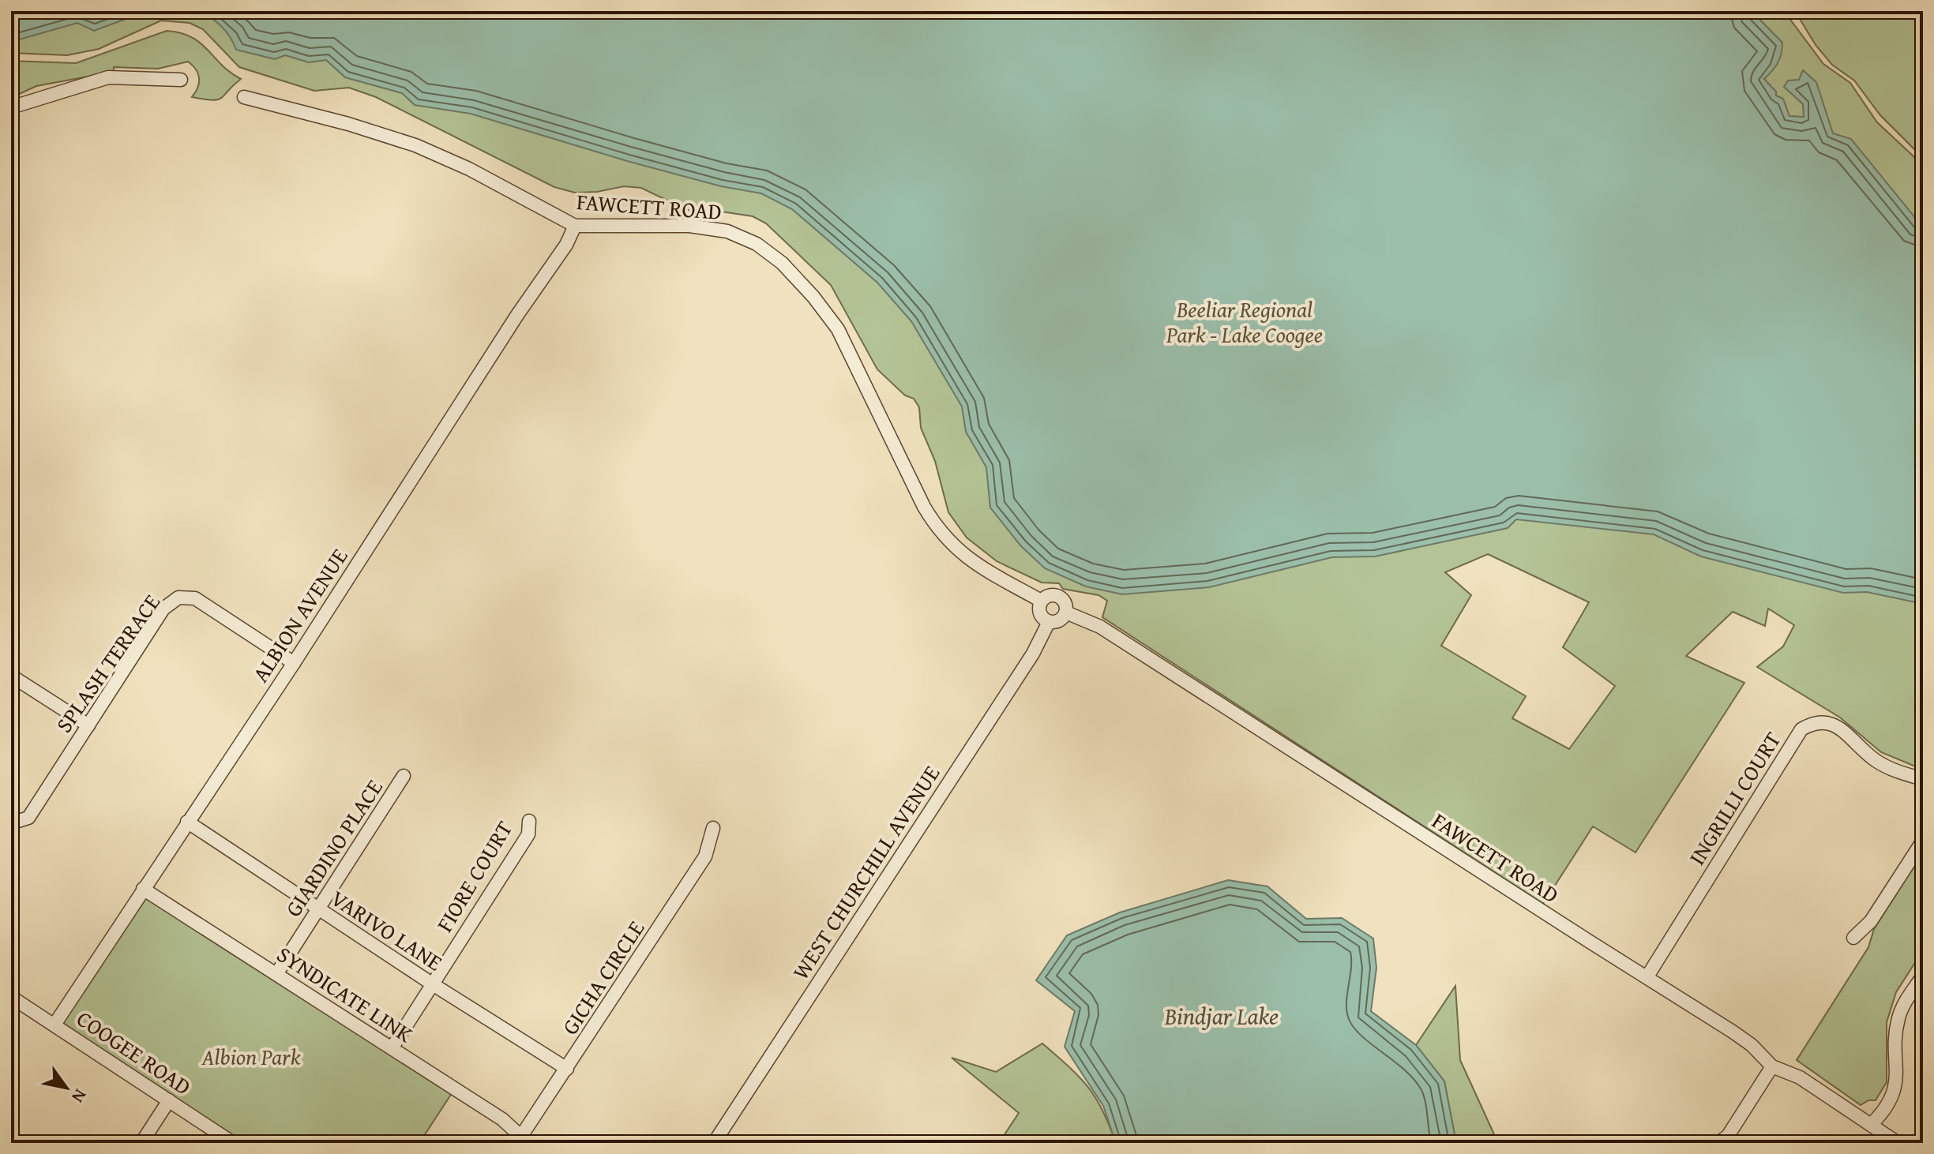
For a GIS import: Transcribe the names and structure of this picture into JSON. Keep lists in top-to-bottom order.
{
  "streets": {
    "street": [
      "FAWCETT ROAD",
      "ALBION AVENUE",
      "SPLASH TERRACE",
      "INGRILLI COURT",
      "GIARDINO PLACE",
      "WEST CHURCHILL AVENUE",
      "FIORE COURT",
      "VARIVO LANE",
      "GICHA CIRCLE",
      "SYNDICATE LINK",
      "COOGEE ROAD"
    ]
  },
  "crossings": [
    ["FAWCETT ROAD", "ALBION AVENUE"],
    ["FAWCETT ROAD", "INGRILLI COURT"],
    ["FAWCETT ROAD", "WEST CHURCHILL AVENUE"],
    ["ALBION AVENUE", "SPLASH TERRACE"],
    ["ALBION AVENUE", "VARIVO LANE"],
    ["ALBION AVENUE", "SYNDICATE LINK"],
    ["ALBION AVENUE", "COOGEE ROAD"],
    ["GIARDINO PLACE", "VARIVO LANE"],
    ["GIARDINO PLACE", "SYNDICATE LINK"],
    ["FIORE COURT", "VARIVO LANE"],
    ["FIORE COURT", "SYNDICATE LINK"],
    ["VARIVO LANE", "GICHA CIRCLE"],
    ["GICHA CIRCLE", "SYNDICATE LINK"]
  ],
  "water": ["Bindjar Lake"],
  "parks": ["Beeliar Regional Park - Lake Coogee", "Albion Park"],
  "north": "bottom right"
}
